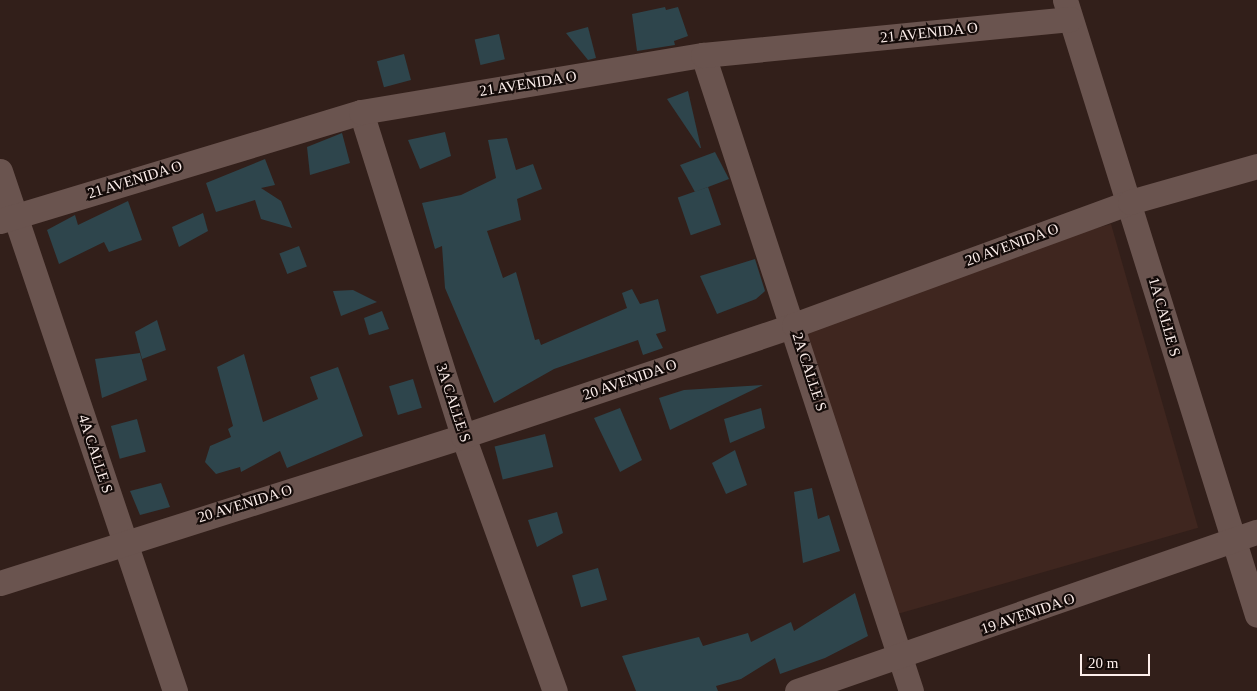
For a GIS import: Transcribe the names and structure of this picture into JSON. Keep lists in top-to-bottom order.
{
  "streets": {
    "street": [
      "21 AVENIDA O",
      "20 AVENIDA O",
      "1A CALLE S",
      "2A CALLE S",
      "3A CALLE S",
      "4A CALLE S",
      "19 AVENIDA O"
    ]
  },
  "crossings": [
    ["21 AVENIDA O", "1A CALLE S"],
    ["21 AVENIDA O", "2A CALLE S"],
    ["21 AVENIDA O", "3A CALLE S"],
    ["21 AVENIDA O", "4A CALLE S"],
    ["20 AVENIDA O", "1A CALLE S"],
    ["20 AVENIDA O", "2A CALLE S"],
    ["20 AVENIDA O", "3A CALLE S"],
    ["20 AVENIDA O", "4A CALLE S"],
    ["1A CALLE S", "19 AVENIDA O"],
    ["2A CALLE S", "19 AVENIDA O"]
  ],
  "scale_bar": "20 m"
}
